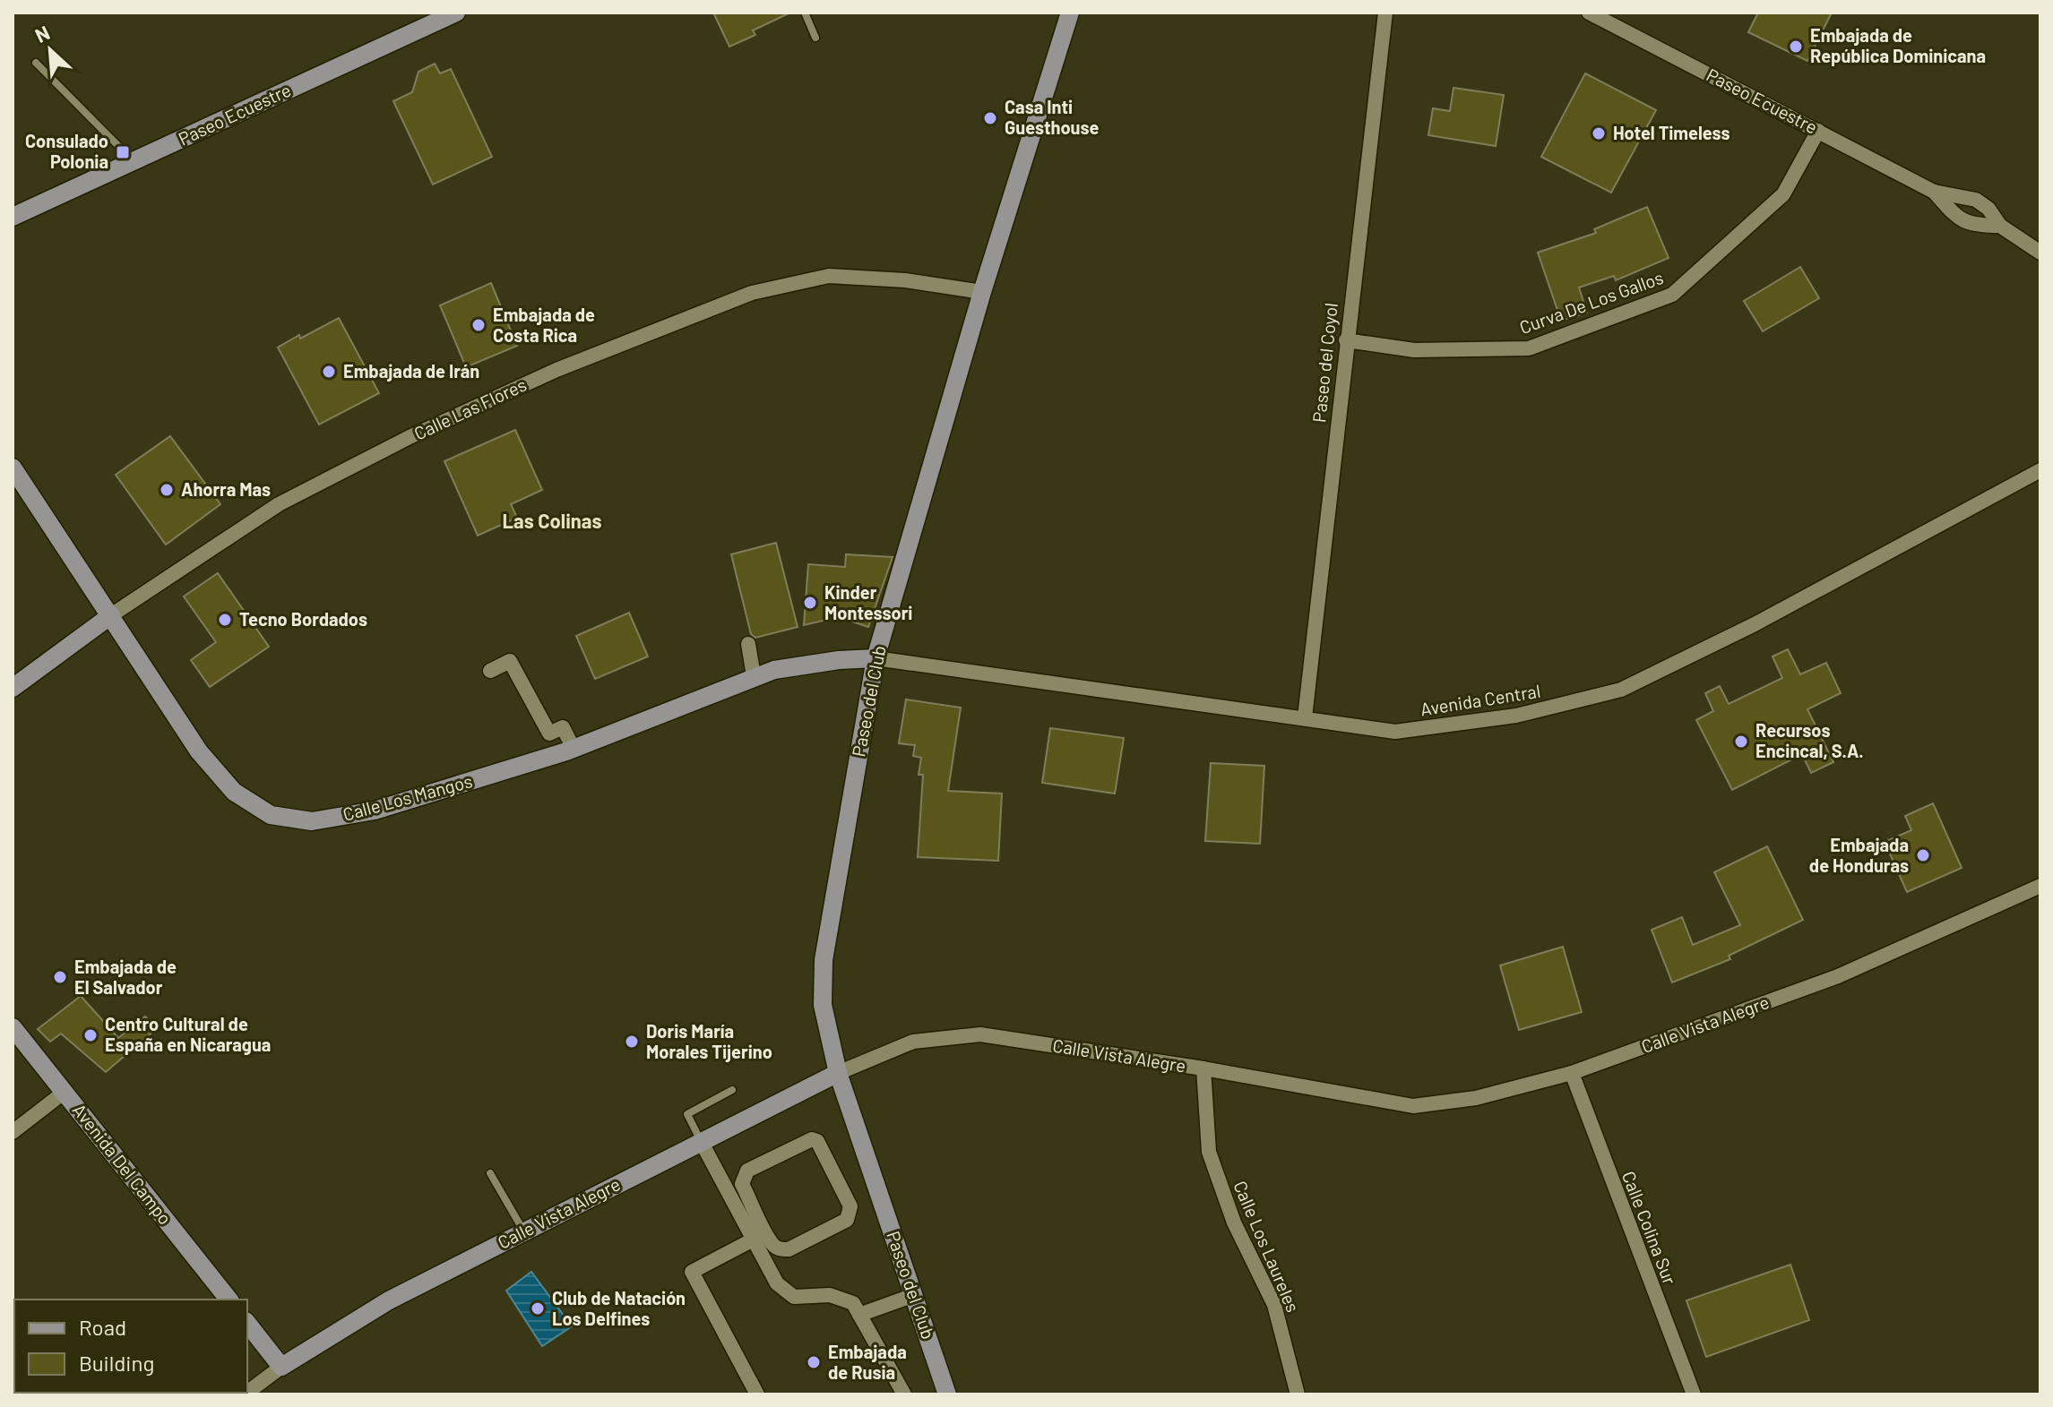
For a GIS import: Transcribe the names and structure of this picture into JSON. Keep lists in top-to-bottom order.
{
  "streets": {
    "street": [
      "Paseo Ecuestre",
      "Curva De Los Gallos",
      "Paseo del Coyol",
      "Calle Las Flores",
      "Avenida Central",
      "Paseo del Club",
      "Calle Los Mangos",
      "Calle Vista Alegre",
      "Avenida Del Campo",
      "Calle Colina Sur",
      "Calle Los Laureles"
    ]
  },
  "crossings": [
    ["Paseo Ecuestre", "Curva De Los Gallos"],
    ["Curva De Los Gallos", "Paseo del Coyol"],
    ["Paseo del Coyol", "Avenida Central"],
    ["Calle Las Flores", "Paseo del Club"],
    ["Calle Las Flores", "Calle Los Mangos"],
    ["Avenida Central", "Paseo del Club"],
    ["Avenida Central", "Calle Los Mangos"],
    ["Paseo del Club", "Calle Los Mangos"],
    ["Paseo del Club", "Calle Vista Alegre"],
    ["Calle Vista Alegre", "Calle Colina Sur"],
    ["Calle Vista Alegre", "Calle Los Laureles"]
  ],
  "districts": ["Las Colinas"],
  "places": {
    "other": [
      "Embajada de República Dominicana",
      "Casa Inti Guesthouse",
      "Hotel Timeless",
      "Embajada de Costa Rica",
      "Embajada de Irán",
      "Ahorra Mas",
      "Kinder Montessori",
      "Tecno Bordados",
      "Recursos Encincal, S.A.",
      "Embajada de Honduras",
      "Embajada de El Salvador",
      "Centro Cultural de España en Nicaragua",
      "Doris María Morales Tijerino",
      "Club de Natación Los Delfines",
      "Embajada de Rusia"
    ],
    "transit": ["Consulado Polonia"]
  },
  "legend": ["Road", "Building"],
  "north": "top left"
}
